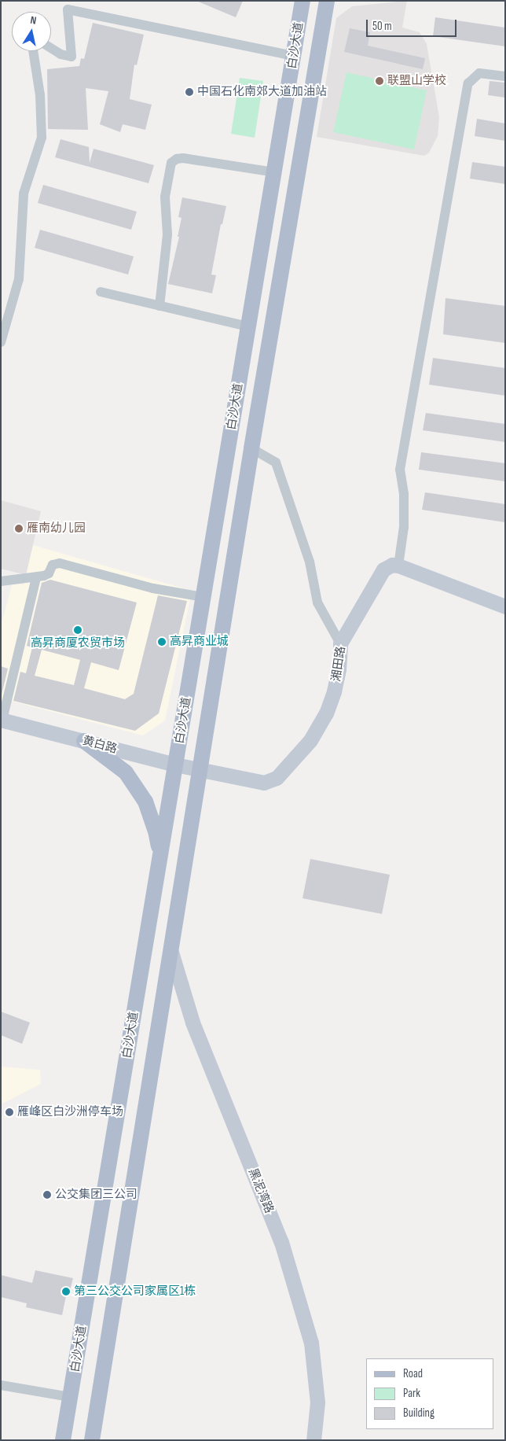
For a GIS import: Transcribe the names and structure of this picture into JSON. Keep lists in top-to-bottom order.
{
  "streets": {
    "main road": ["白沙大道"],
    "street": ["湘田路", "黄白路", "黑泥湾路"]
  },
  "crossings": [
    ["白沙大道", "湘田路"],
    ["白沙大道", "黄白路"],
    ["白沙大道", "黑泥湾路"],
    ["湘田路", "黄白路"]
  ],
  "places": [
    "联盟山学校",
    "中国石化南郊大道加油站",
    "雁南幼儿园",
    "高昇商厦农贸市场",
    "高昇商业城",
    "雁峰区白沙洲停车场",
    "公交集团三公司",
    "第三公交公司家属区1栋"
  ],
  "legend": ["Road", "Park", "Building"],
  "scale_bar": "50 m",
  "north": "top"
}
